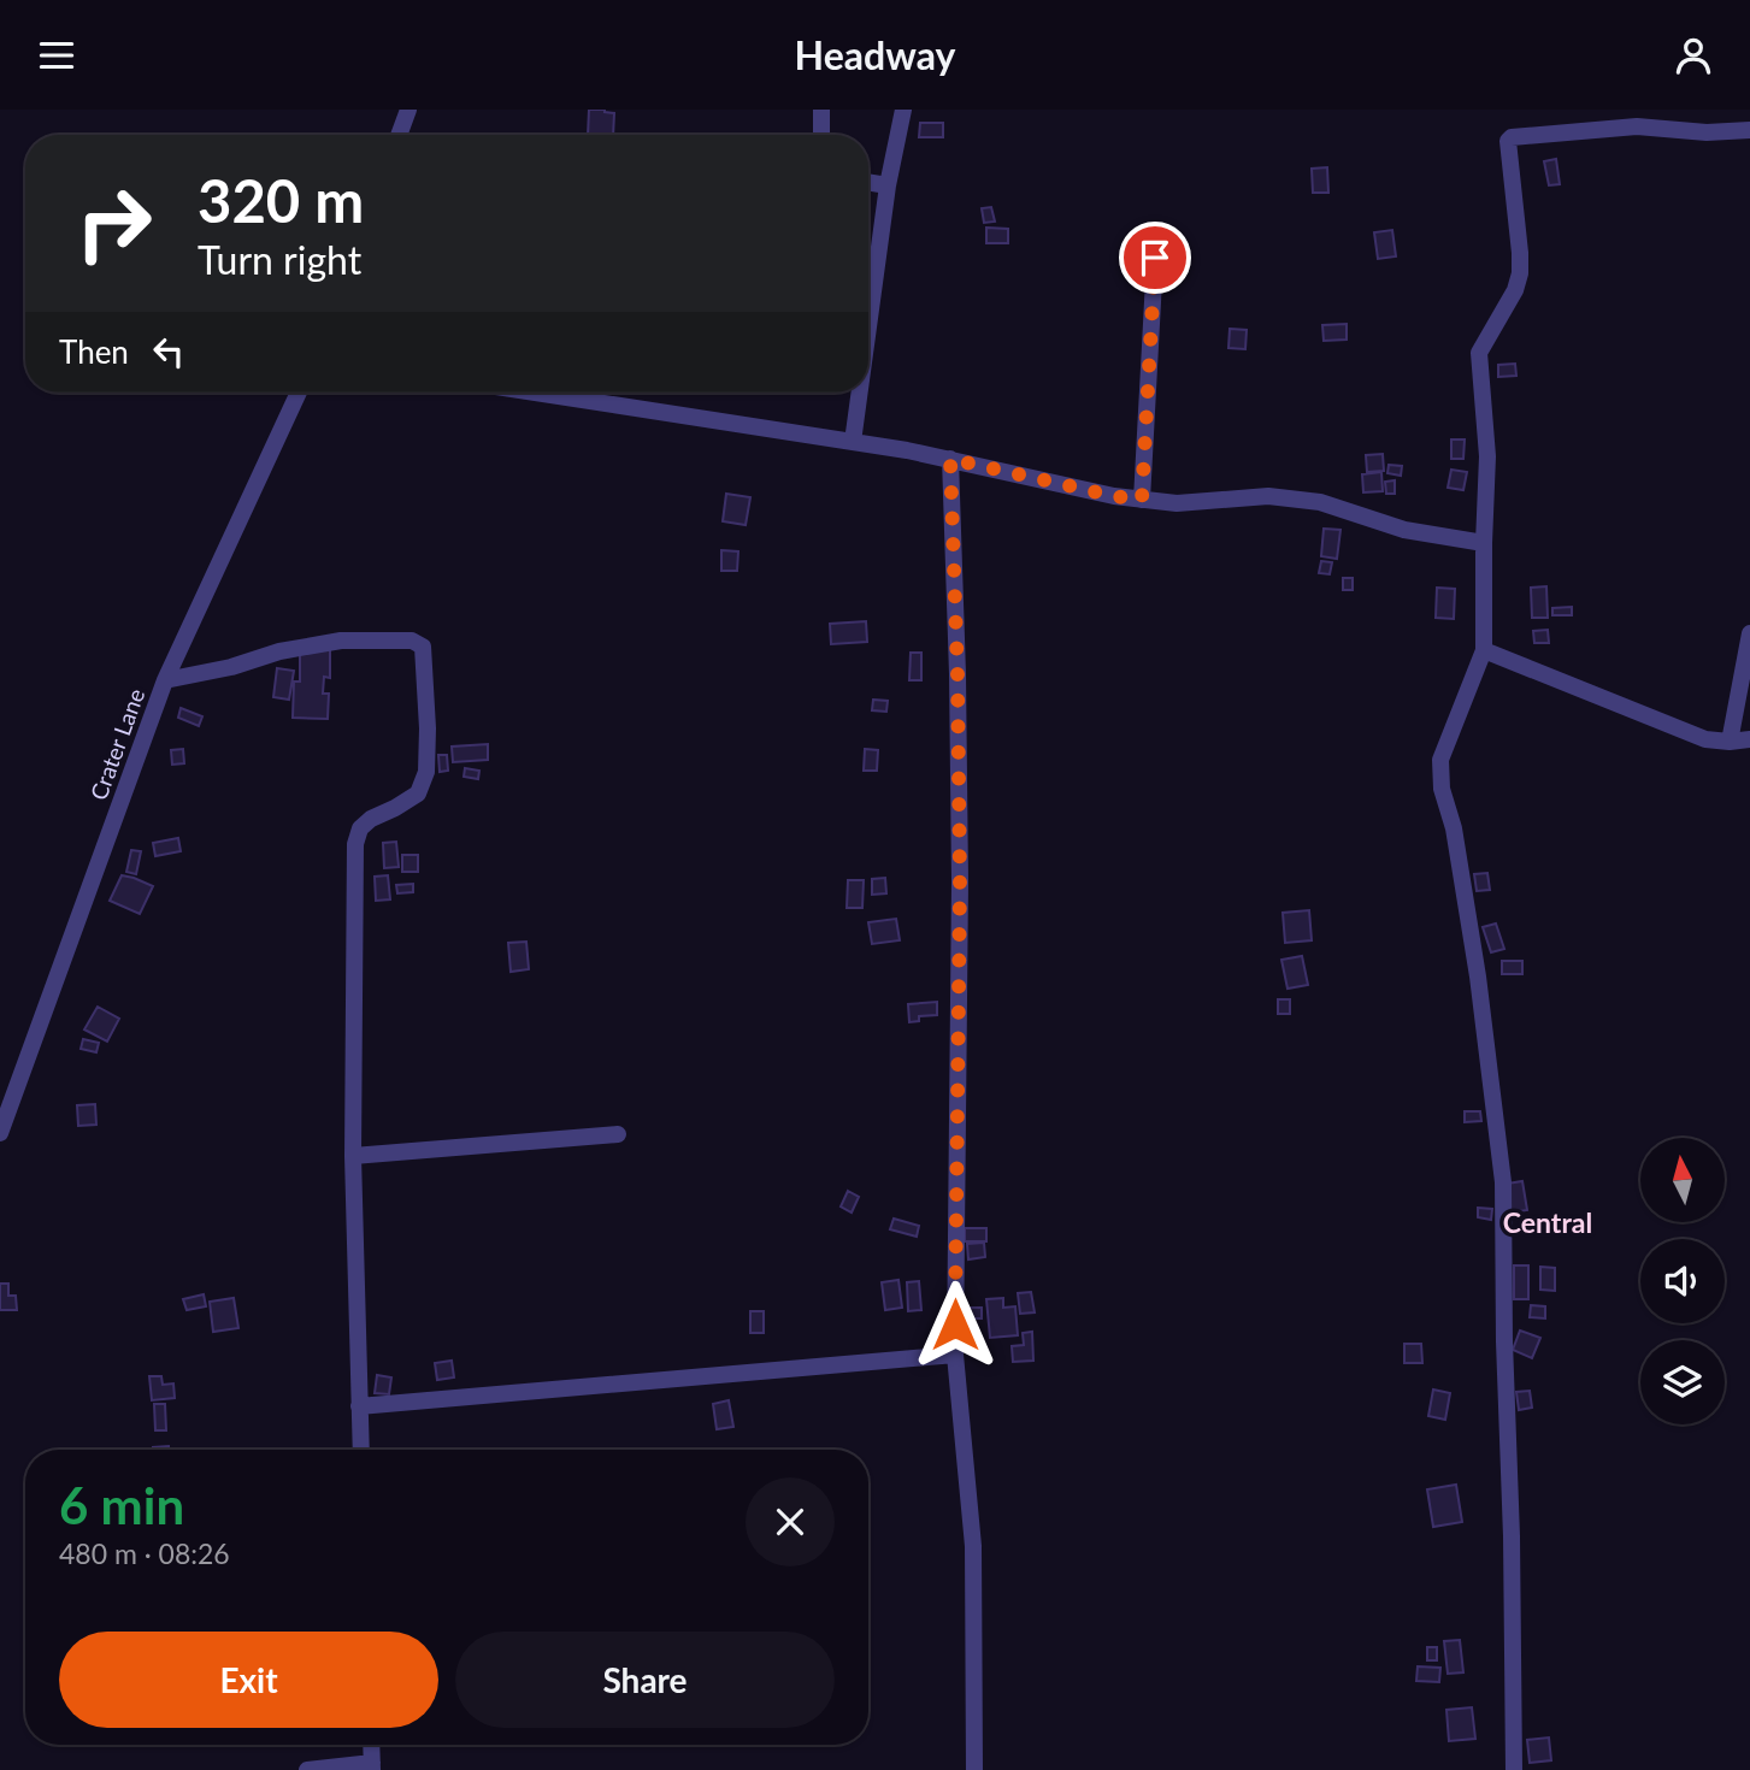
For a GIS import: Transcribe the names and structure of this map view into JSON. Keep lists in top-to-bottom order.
{
  "streets": {
    "street": ["Crater Lane"]
  },
  "districts": ["Central"],
  "north": "top",
  "page": {
    "header": "Headway",
    "turn": ["320 m", "Turn right"],
    "then": "Then",
    "heading": ["6 min", "480 m · 08:26"],
    "buttons": ["Exit", "Share"]
  }
}
